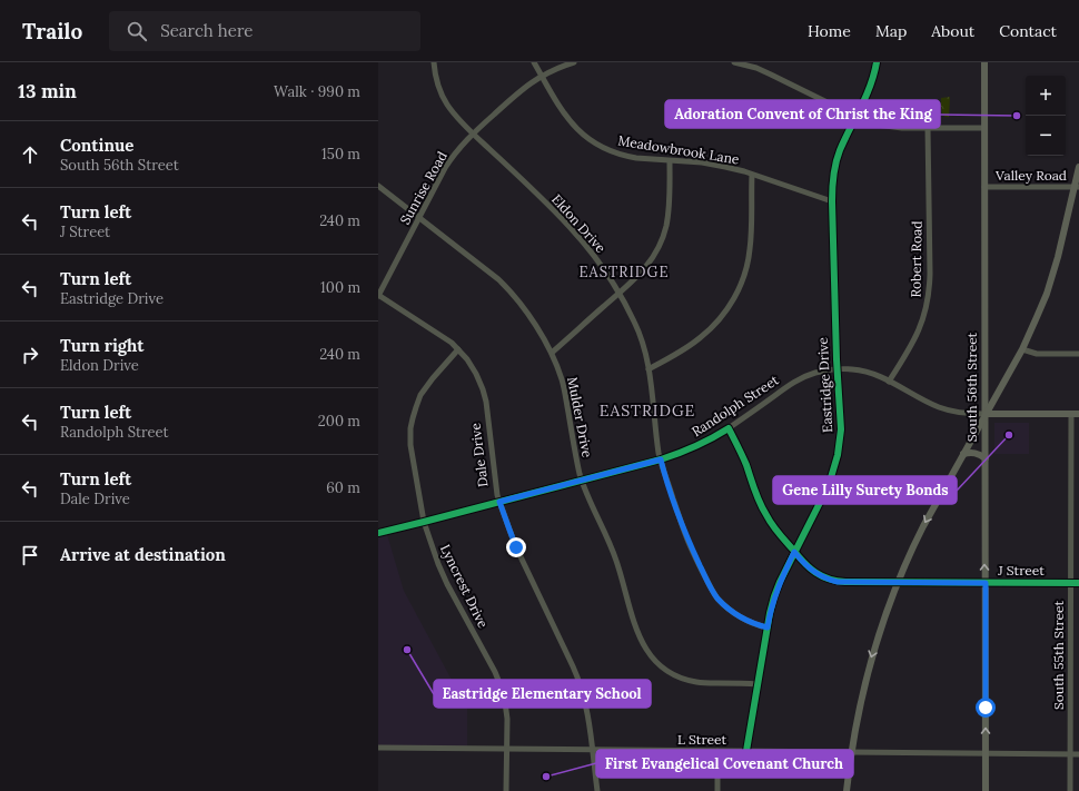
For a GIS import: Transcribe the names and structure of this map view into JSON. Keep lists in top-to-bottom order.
{
  "streets": {
    "main road": ["South 56th Street", "Randolph Street"],
    "street": [
      "Meadowbrook Lane",
      "Valley Road",
      "Sunrise Road",
      "Eldon Drive",
      "Robert Road",
      "Eastridge Drive",
      "Mulder Drive",
      "Dale Drive",
      "J Street",
      "Lyncrest Drive",
      "South 55th Street",
      "L Street"
    ]
  },
  "crossings": [
    ["Meadowbrook Lane", "Sunrise Road"],
    ["Meadowbrook Lane", "Eastridge Drive"],
    ["Valley Road", "South 56th Street"],
    ["Sunrise Road", "Eldon Drive"],
    ["Sunrise Road", "Mulder Drive"],
    ["Sunrise Road", "Dale Drive"],
    ["Eldon Drive", "Eastridge Drive"],
    ["Eldon Drive", "Randolph Street"],
    ["Robert Road", "Randolph Street"],
    ["Eastridge Drive", "Randolph Street"],
    ["Eastridge Drive", "Mulder Drive"],
    ["Eastridge Drive", "J Street"],
    ["Eastridge Drive", "L Street"],
    ["South 56th Street", "Randolph Street"],
    ["South 56th Street", "J Street"],
    ["South 56th Street", "L Street"],
    ["Randolph Street", "Mulder Drive"],
    ["Randolph Street", "Dale Drive"],
    ["Randolph Street", "J Street"],
    ["Randolph Street", "Lyncrest Drive"],
    ["Randolph Street", "South 55th Street"],
    ["Dale Drive", "Lyncrest Drive"],
    ["Dale Drive", "L Street"],
    ["J Street", "South 55th Street"],
    ["Lyncrest Drive", "L Street"],
    ["South 55th Street", "L Street"]
  ],
  "one_way": ["South 56th Street"],
  "districts": ["EASTRIDGE", "EASTRIDGE"],
  "places": [
    "Adoration Convent of Christ the King",
    "Gene Lilly Surety Bonds",
    "Eastridge Elementary School",
    "First Evangelical Covenant Church"
  ],
  "page": {
    "header": "Trailo",
    "search": "Search here",
    "nav": [
      "Home",
      "Map",
      "About",
      "Contact"
    ],
    "heading": ["13 min", "Walk · 990 m"],
    "map_buttons": ["+", "−"],
    "list": [
      ["Continue", "South 56th Street", "150 m"],
      ["Turn left", "J Street", "240 m"],
      ["Turn left", "Eastridge Drive", "100 m"],
      ["Turn right", "Eldon Drive", "240 m"],
      ["Turn left", "Randolph Street", "200 m"],
      ["Turn left", "Dale Drive", "60 m"],
      "Arrive at destination"
    ]
  }
}
